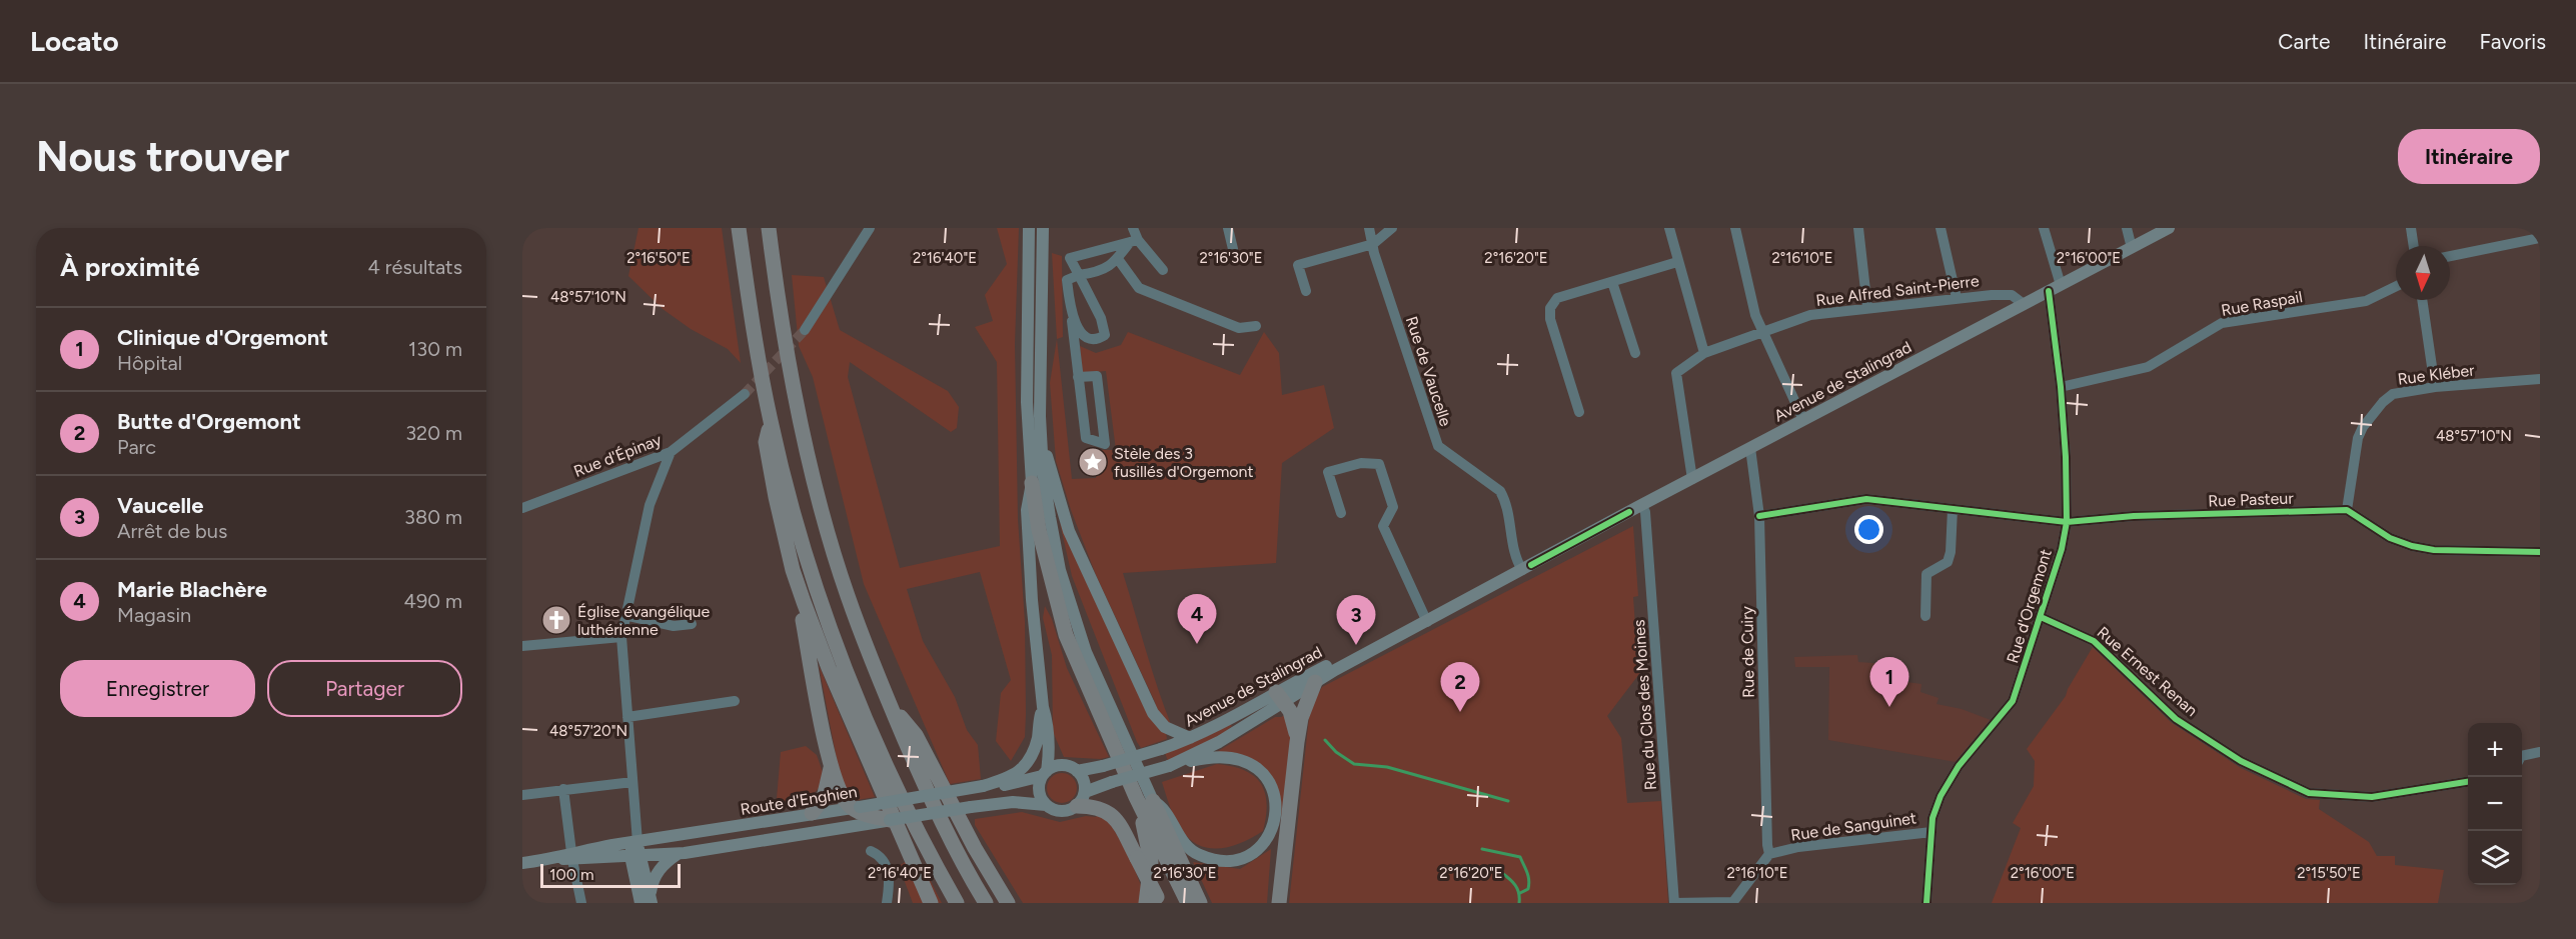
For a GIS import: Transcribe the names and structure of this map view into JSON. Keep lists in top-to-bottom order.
{
  "streets": {
    "main road": ["Avenue de Stalingrad", "Route d'Enghien"],
    "street": [
      "Rue Alfred Saint-Pierre",
      "Rue Raspail",
      "Rue de Vaucelle",
      "Rue Kléber",
      "Rue d'Épinay",
      "Rue Pasteur",
      "Rue d'Orgemont",
      "Rue de Cuiry",
      "Rue Ernest Renan",
      "Rue du Clos des Moines",
      "Rue de Sanguinet"
    ]
  },
  "crossings": [
    ["Rue Alfred Saint-Pierre", "Avenue de Stalingrad"],
    ["Rue Raspail", "Rue d'Orgemont"],
    ["Rue de Vaucelle", "Avenue de Stalingrad"],
    ["Rue Kléber", "Rue Pasteur"],
    ["Avenue de Stalingrad", "Rue d'Orgemont"],
    ["Avenue de Stalingrad", "Rue de Cuiry"],
    ["Avenue de Stalingrad", "Rue du Clos des Moines"],
    ["Avenue de Stalingrad", "Route d'Enghien"],
    ["Rue Pasteur", "Rue d'Orgemont"],
    ["Rue Pasteur", "Rue de Cuiry"],
    ["Rue d'Orgemont", "Rue Ernest Renan"],
    ["Rue d'Orgemont", "Rue de Sanguinet"],
    ["Rue de Cuiry", "Rue de Sanguinet"]
  ],
  "places": {
    "place": ["Stèle des 3 fusillés d'Orgemont"],
    "church": ["Église évangélique luthérienne"]
  },
  "scale_bar": "100 m",
  "north": "bottom",
  "page": {
    "header": "Locato",
    "nav": ["Carte", "Itinéraire", "Favoris"],
    "buttons": [
      "Itinéraire",
      ["Enregistrer", "Partager"]
    ],
    "title": "Nous trouver",
    "heading": ["À proximité", "4 résultats"],
    "list": [
      {
        "mark": "1",
        "name": "Clinique d'Orgemont",
        "note": "Hôpital",
        "value": "130 m"
      },
      {
        "mark": "2",
        "name": "Butte d'Orgemont",
        "note": "Parc",
        "value": "320 m"
      },
      {
        "mark": "3",
        "name": "Vaucelle",
        "note": "Arrêt de bus",
        "value": "380 m"
      },
      {
        "mark": "4",
        "name": "Marie Blachère",
        "note": "Magasin",
        "value": "490 m"
      }
    ],
    "pins": [
      "4",
      "3",
      "1",
      "2"
    ],
    "map_buttons": ["+", "−"],
    "scale": "100 m"
  },
  "coordinates": [
    "2°16'50\"E",
    "2°16'40\"E",
    "2°16'30\"E",
    "2°16'20\"E",
    "2°16'10\"E",
    "2°16'00\"E",
    "48°57'10\"N",
    "48°57'20\"N",
    "2°15'50\"E"
  ]
}
